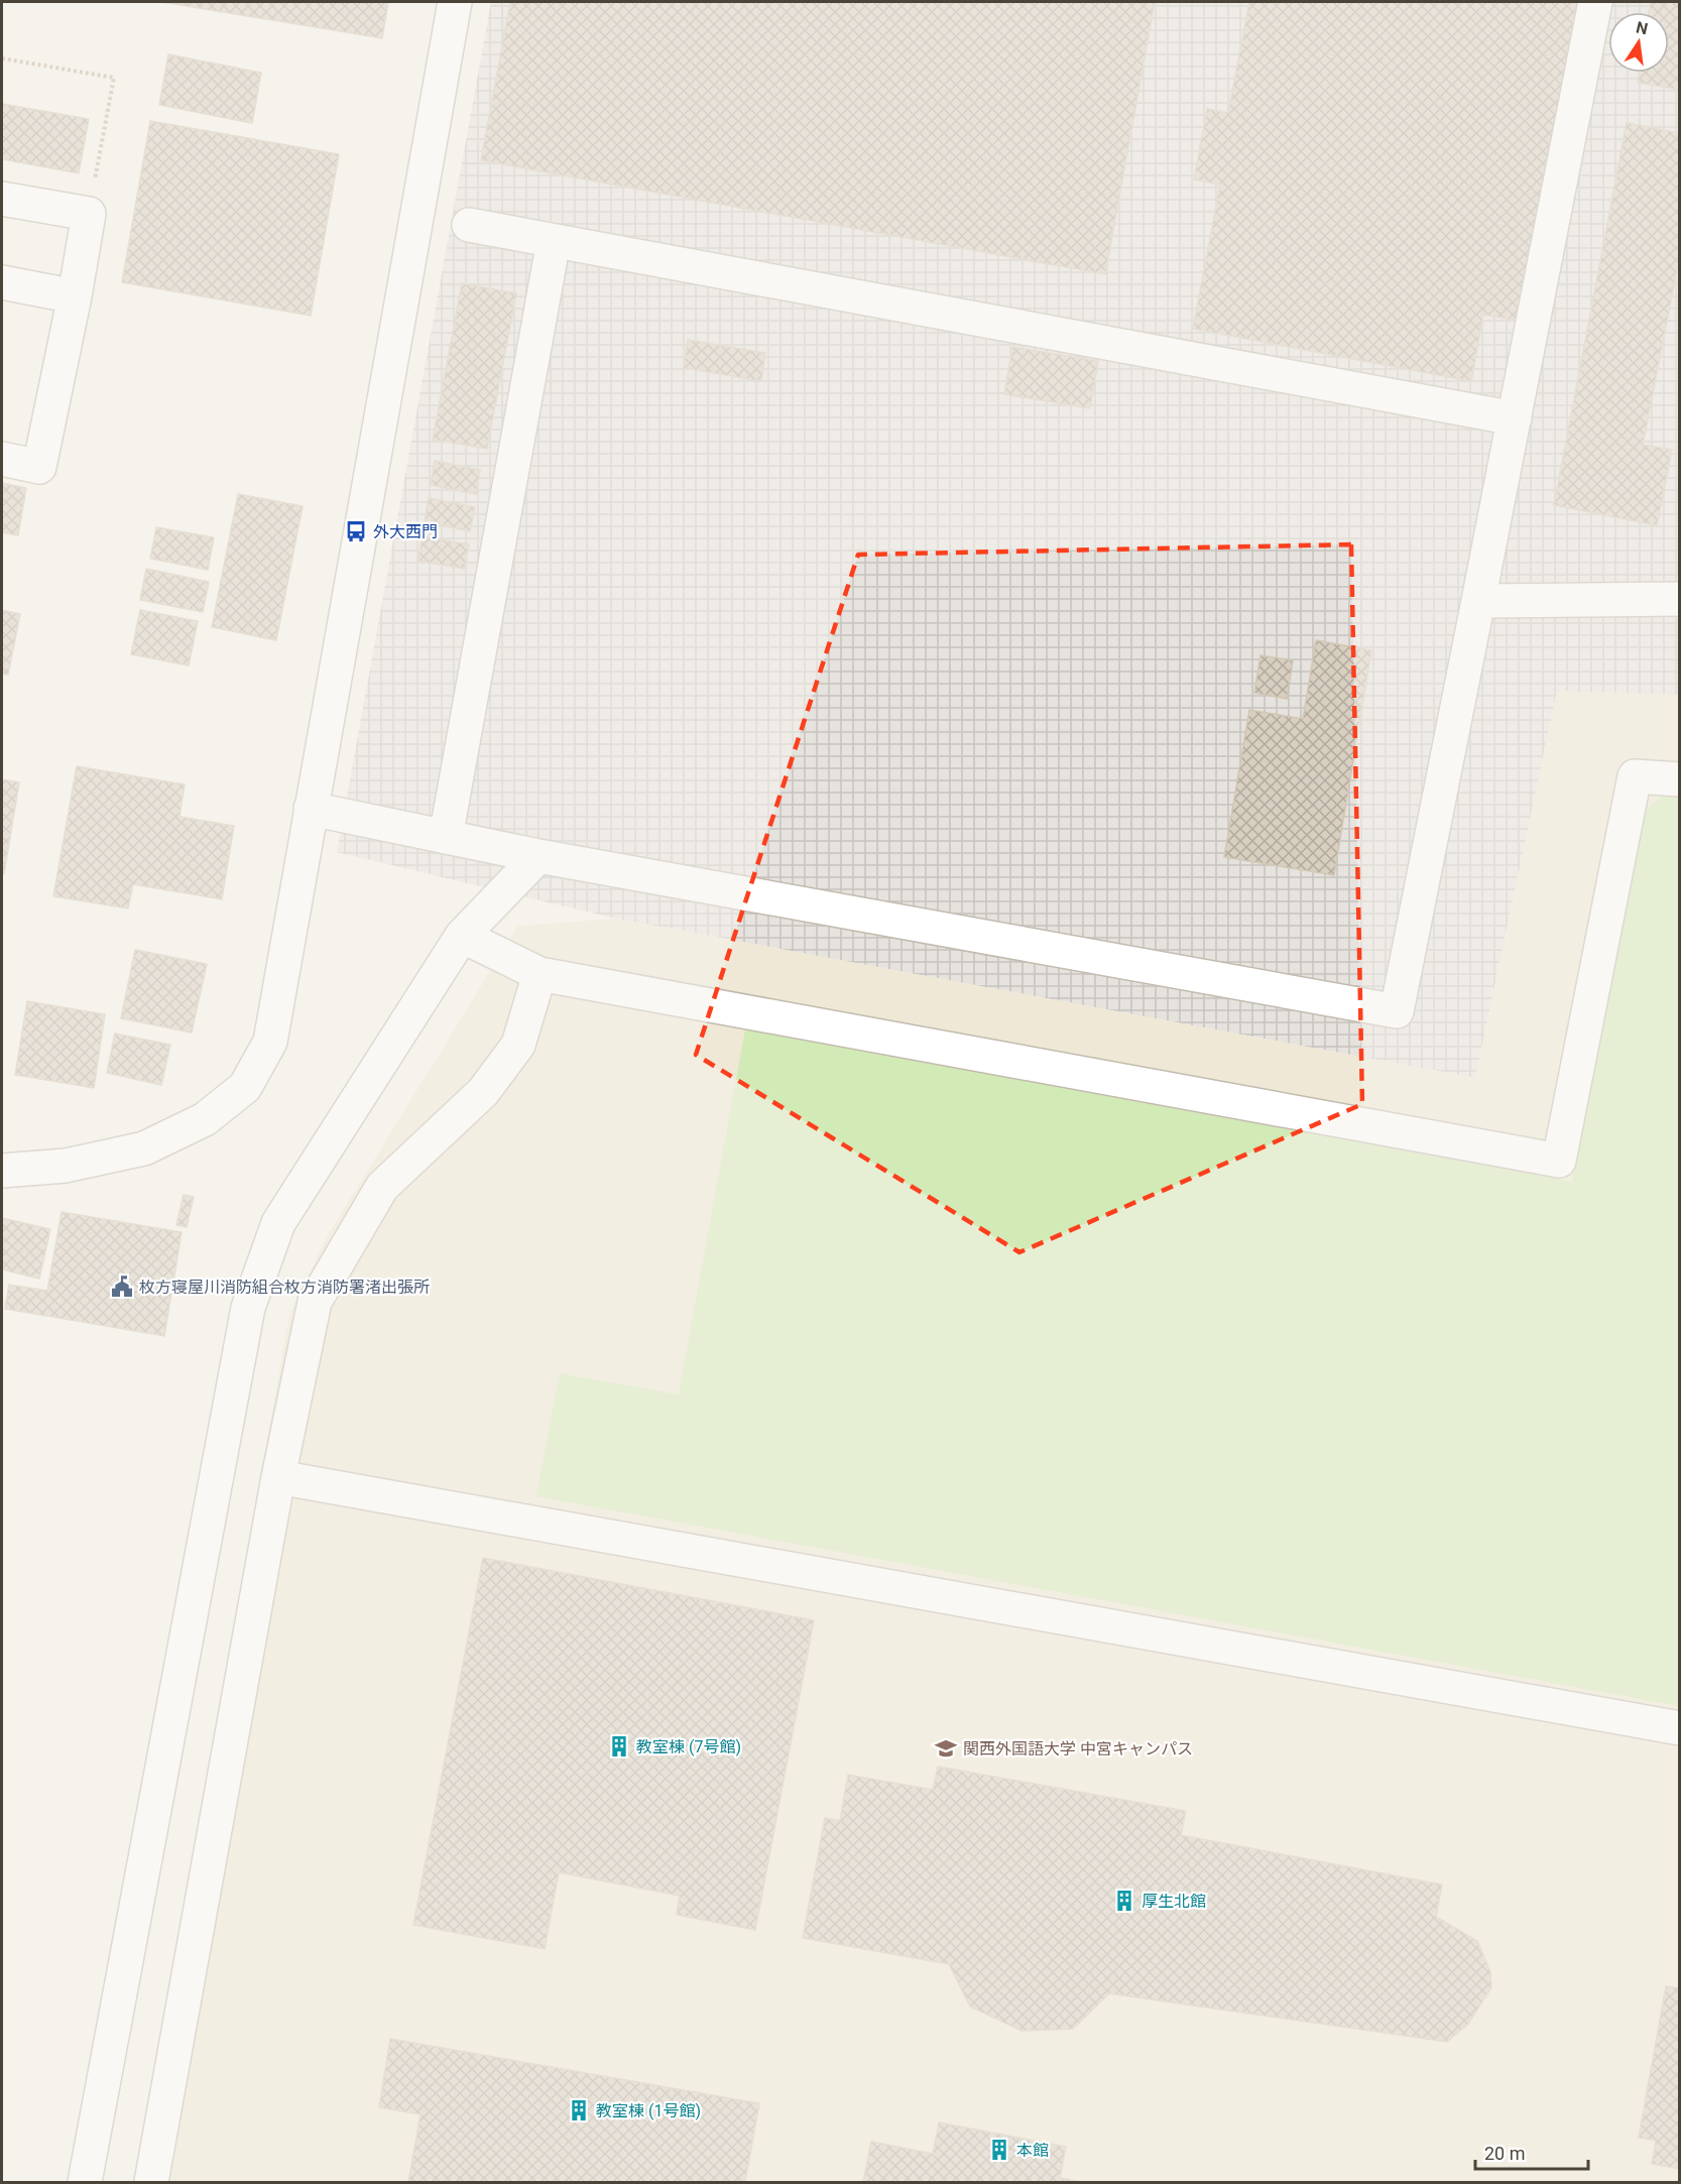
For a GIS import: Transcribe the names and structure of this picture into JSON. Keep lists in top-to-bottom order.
{
  "places": {
    "bus stop": ["外大西門"],
    "public building": ["枚方寝屋川消防組合枚方消防署渚出張所"],
    "building": [
      "教室棟 (7号館)",
      "厚生北館",
      "教室棟 (1号館)",
      "本館"
    ],
    "school or university": ["関西外国語大学 中宮キャンパス"]
  },
  "scale_bar": "20 m",
  "north": "top"
}
